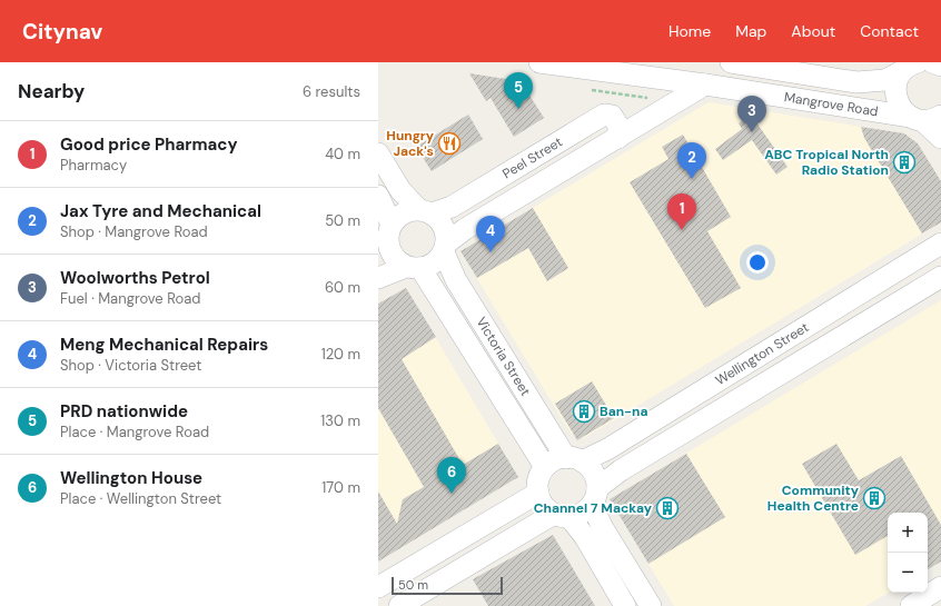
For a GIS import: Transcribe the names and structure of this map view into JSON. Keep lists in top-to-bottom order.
{
  "streets": {
    "street": [
      "Mangrove Road",
      "Peel Street",
      "Wellington Street",
      "Victoria Street"
    ]
  },
  "crossings": [
    ["Mangrove Road", "Peel Street"],
    ["Peel Street", "Victoria Street"],
    ["Wellington Street", "Victoria Street"]
  ],
  "places": {
    "restaurant": ["Hungry Jack's"],
    "building": [
      "ABC Tropical North Radio Station",
      "Ban-na",
      "Community Health Centre",
      "Channel 7 Mackay"
    ]
  },
  "scale_bar": "50 m",
  "page": {
    "header": "Citynav",
    "nav": [
      "Home",
      "Map",
      "About",
      "Contact"
    ],
    "heading": ["Nearby", "6 results"],
    "pins": [
      "5",
      "3",
      "2",
      "1",
      "4",
      "6"
    ],
    "list": [
      {
        "mark": "1",
        "name": "Good price Pharmacy",
        "note": "Pharmacy",
        "value": "40 m"
      },
      {
        "mark": "2",
        "name": "Jax Tyre and Mechanical",
        "note": "Shop · Mangrove Road",
        "value": "50 m"
      },
      {
        "mark": "3",
        "name": "Woolworths Petrol",
        "note": "Fuel · Mangrove Road",
        "value": "60 m"
      },
      {
        "mark": "4",
        "name": "Meng Mechanical Repairs",
        "note": "Shop · Victoria Street",
        "value": "120 m"
      },
      {
        "mark": "5",
        "name": "PRD nationwide",
        "note": "Place · Mangrove Road",
        "value": "130 m"
      },
      {
        "mark": "6",
        "name": "Wellington House",
        "note": "Place · Wellington Street",
        "value": "170 m"
      }
    ],
    "map_buttons": ["+", "−"],
    "scale": "50 m"
  }
}
